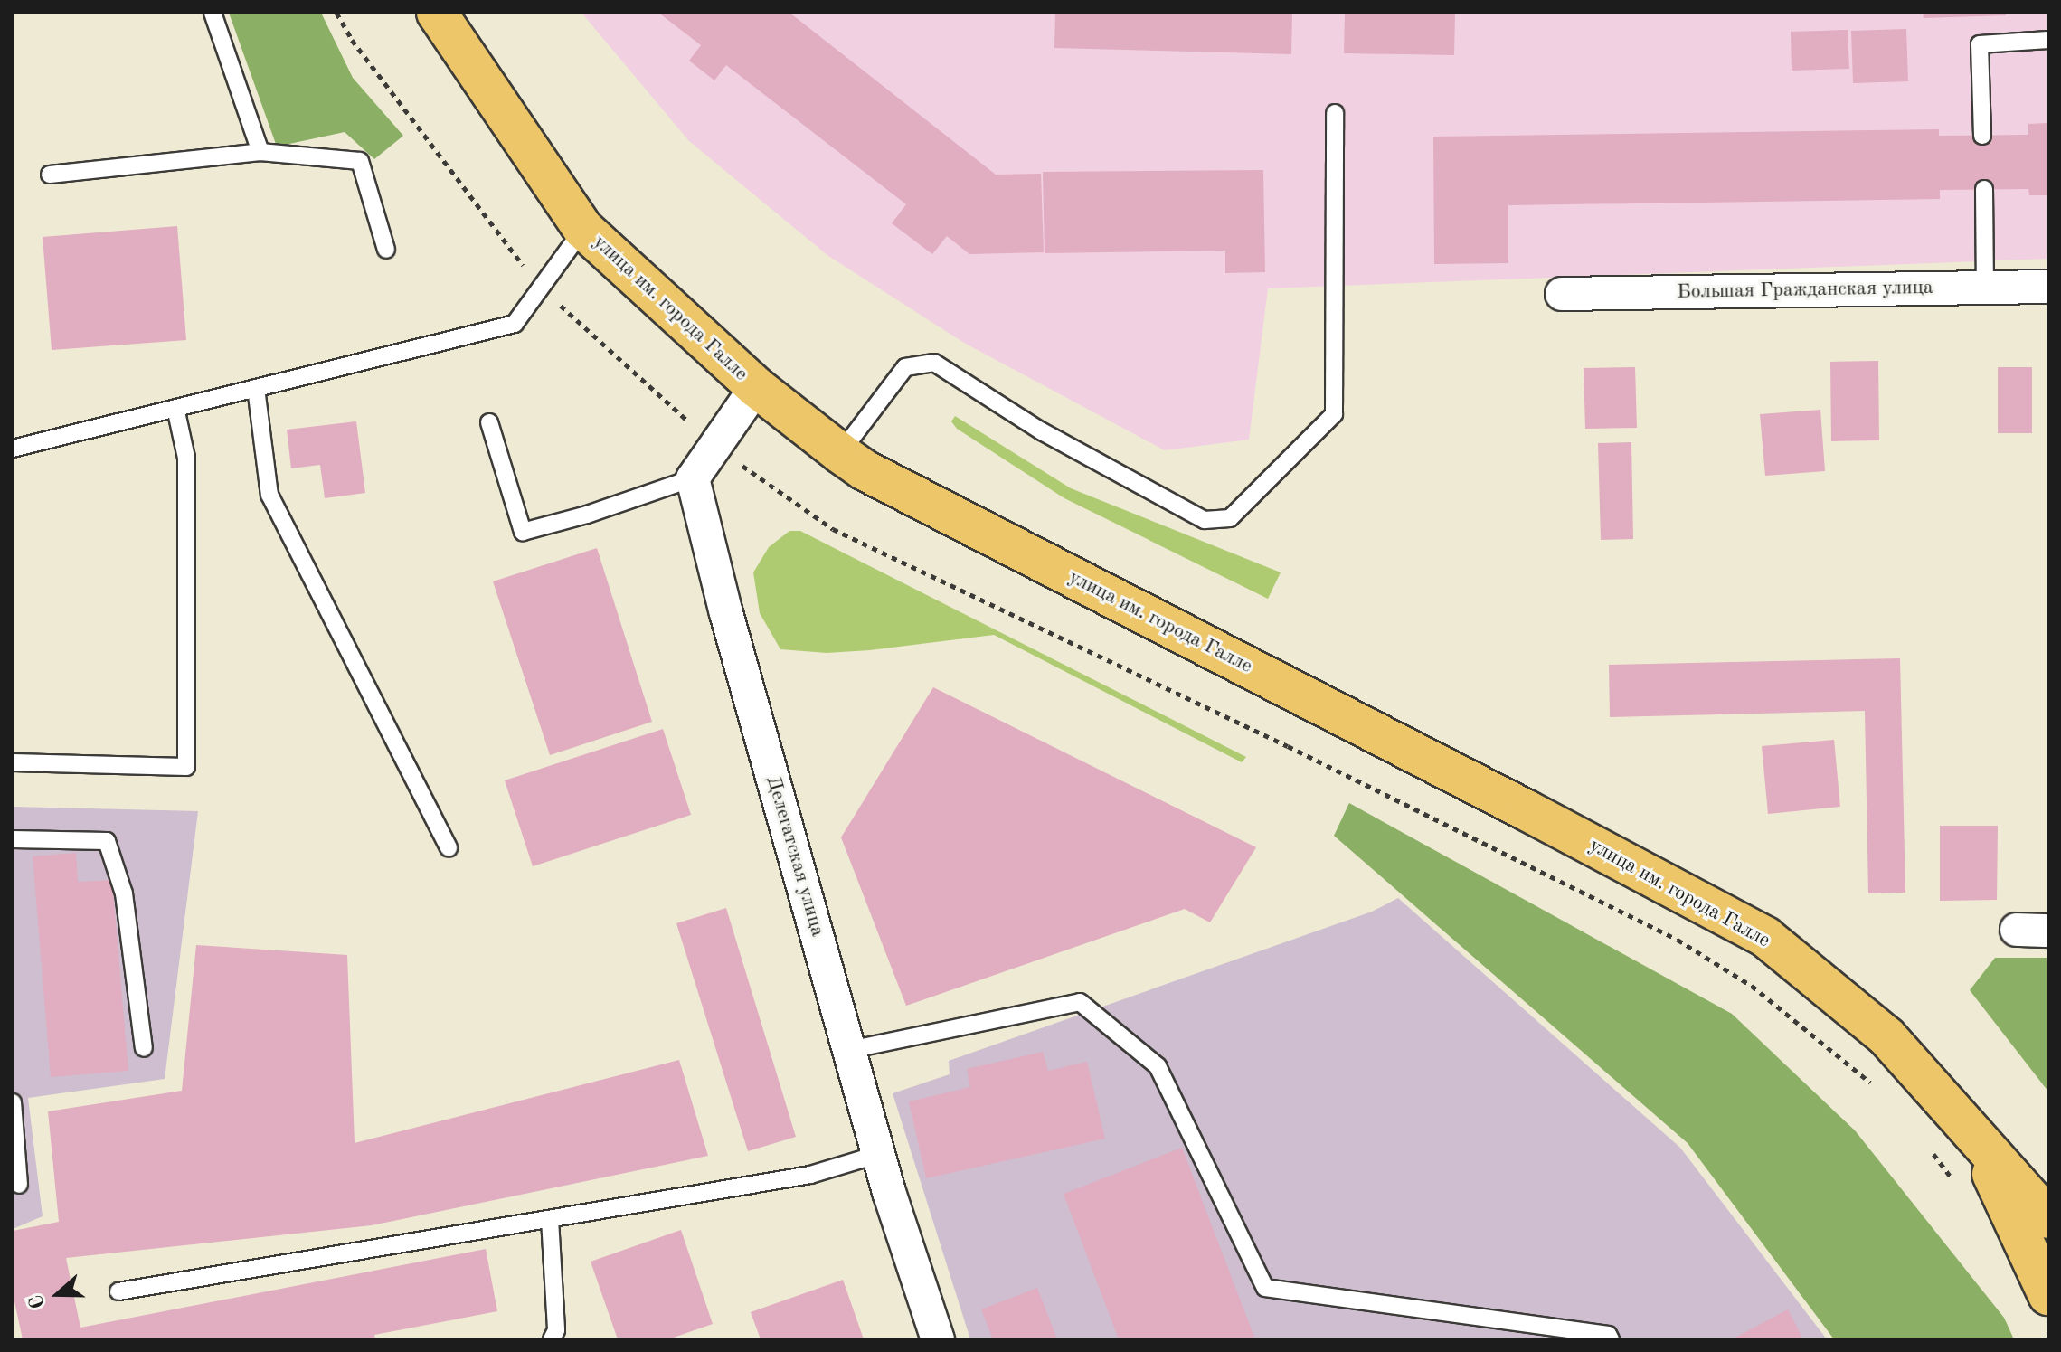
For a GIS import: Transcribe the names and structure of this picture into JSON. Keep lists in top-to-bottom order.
{
  "streets": {
    "main road": ["улица им. города Галле"],
    "street": ["Большая Гражданская улица", "Делегатская улица"]
  },
  "north": "left"
}
